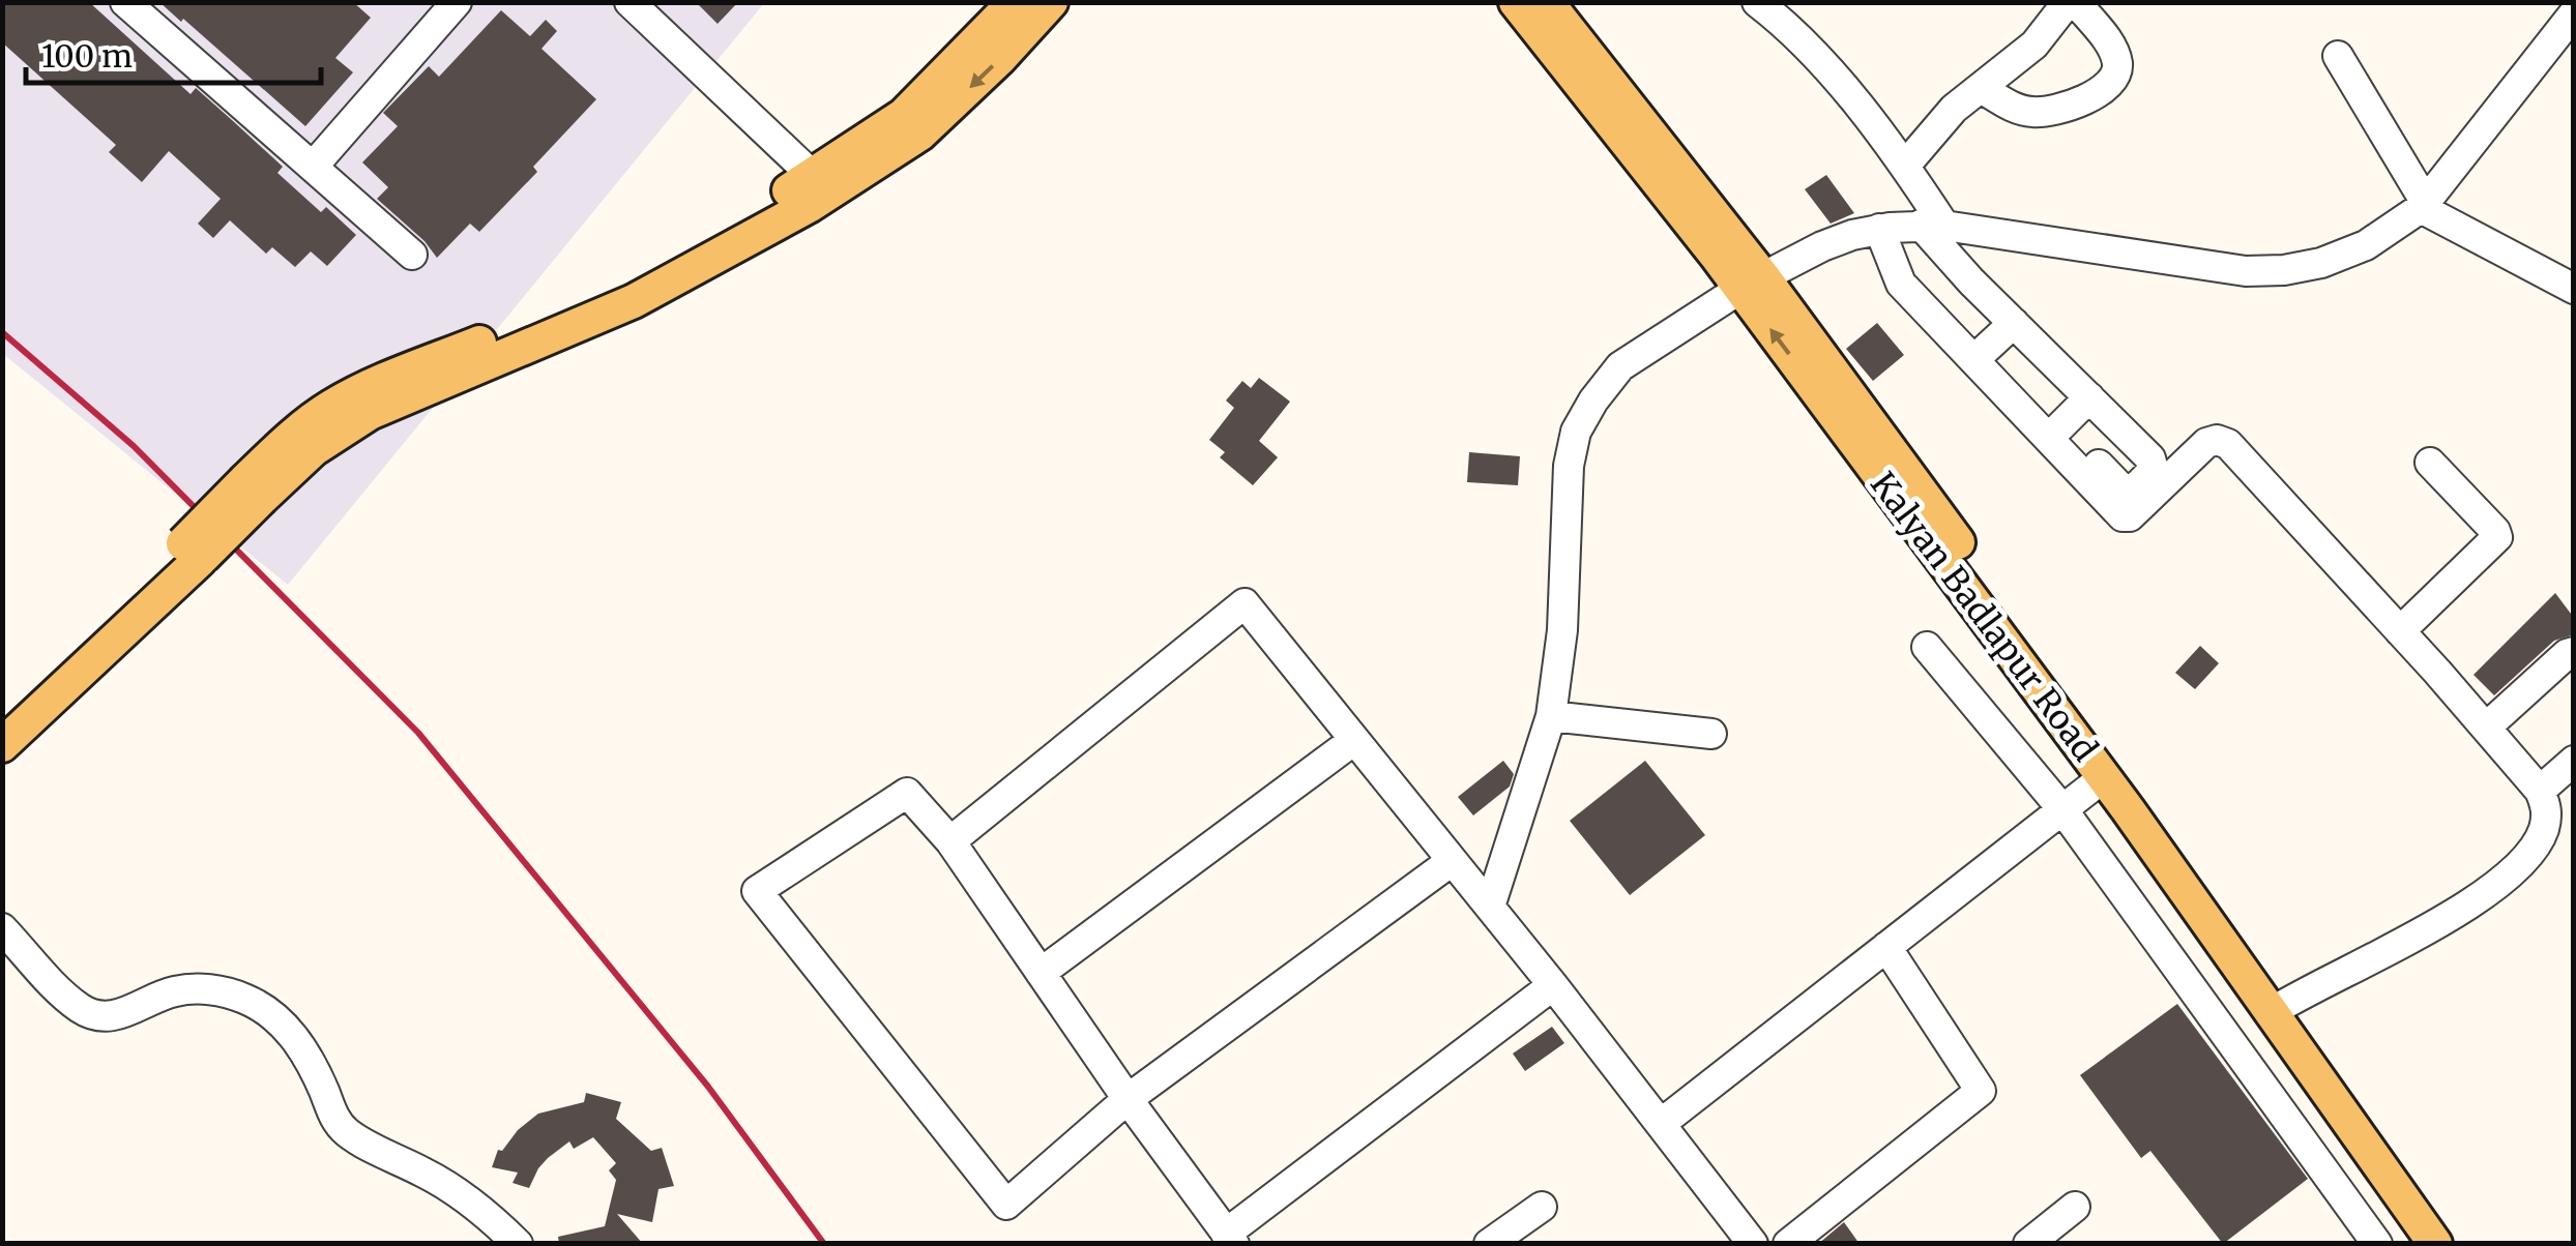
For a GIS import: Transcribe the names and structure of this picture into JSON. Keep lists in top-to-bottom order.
{
  "streets": {
    "main road": ["Kalyan Badlapur Road"]
  },
  "scale_bar": "100 m"
}
